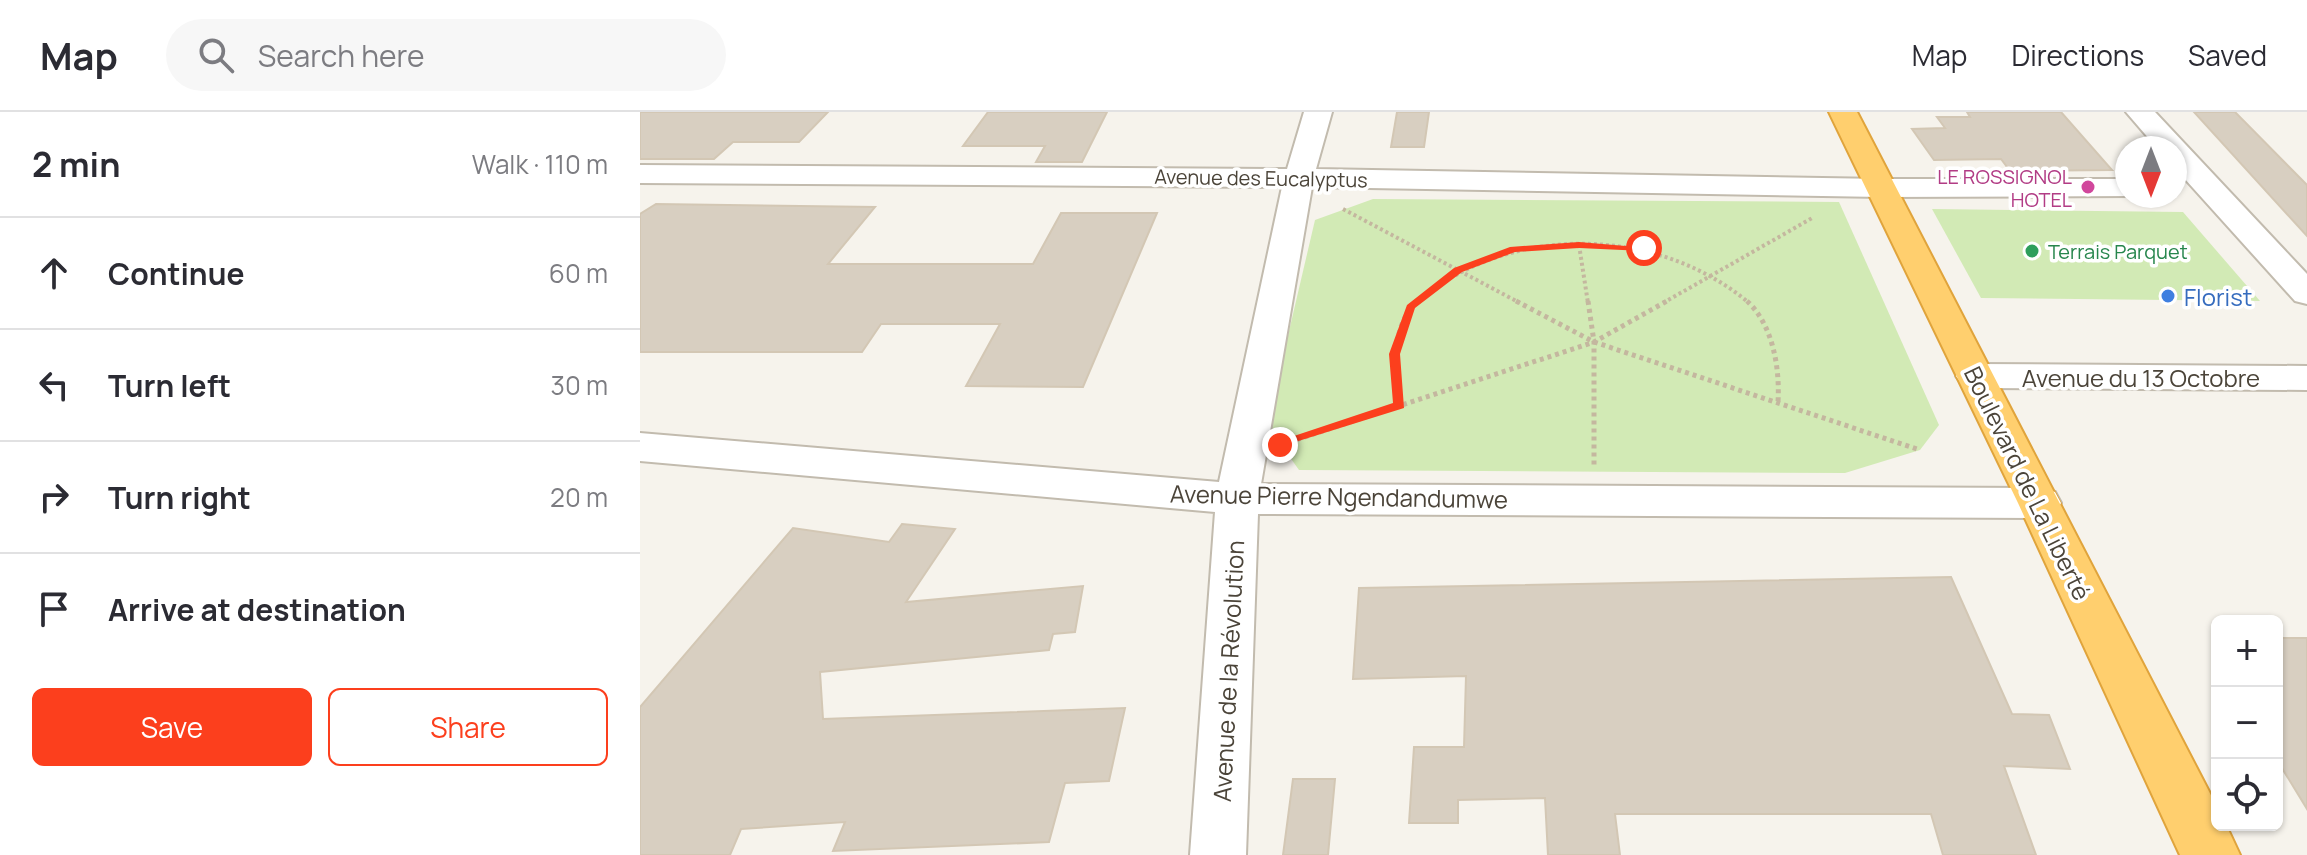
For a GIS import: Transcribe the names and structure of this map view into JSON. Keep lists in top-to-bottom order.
{
  "streets": {
    "highway": ["Boulevard de La Liberté"],
    "street": [
      "Avenue des Eucalyptus",
      "Avenue du 13 Octobre",
      "Avenue Pierre Ngendandumwe",
      "Avenue de la Révolution"
    ]
  },
  "crossings": [
    ["Avenue des Eucalyptus", "Boulevard de La Liberté"],
    ["Avenue des Eucalyptus", "Avenue de la Révolution"],
    ["Avenue du 13 Octobre", "Boulevard de La Liberté"],
    ["Boulevard de La Liberté", "Avenue Pierre Ngendandumwe"],
    ["Avenue Pierre Ngendandumwe", "Avenue de la Révolution"]
  ],
  "places": ["LE ROSSIGNOL HOTEL", "Terrais Parquet", "Florist"],
  "north": "bottom",
  "page": {
    "header": "Map",
    "search": "Search here",
    "nav": ["Map", "Directions", "Saved"],
    "heading": ["2 min", "Walk · 110 m"],
    "list": [
      ["Continue", "60 m"],
      ["Turn left", "30 m"],
      ["Turn right", "20 m"],
      "Arrive at destination"
    ],
    "map_buttons": ["+", "−"],
    "buttons": ["Save", "Share"]
  }
}
